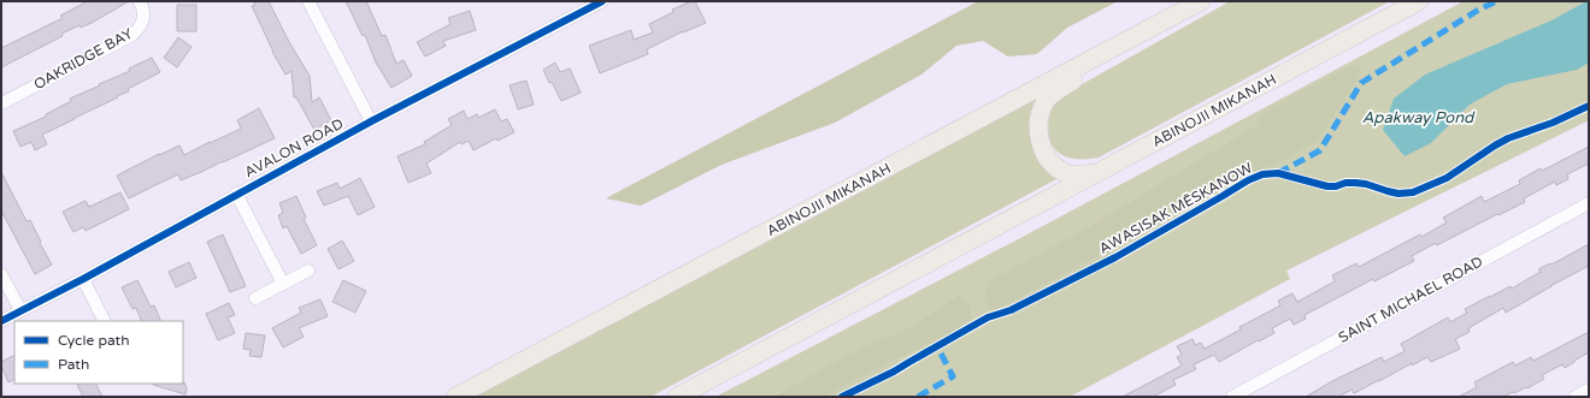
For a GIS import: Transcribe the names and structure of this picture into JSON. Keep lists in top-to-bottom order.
{
  "streets": {
    "main road": ["ABINOJII MIKANAH"],
    "street": ["OAKRIDGE BAY", "AVALON ROAD", "SAINT MICHAEL ROAD"],
    "cycle path": ["AWASISAK MĒSKANOW"]
  },
  "water": ["Apakway Pond"],
  "legend": ["Cycle path", "Path"]
}
